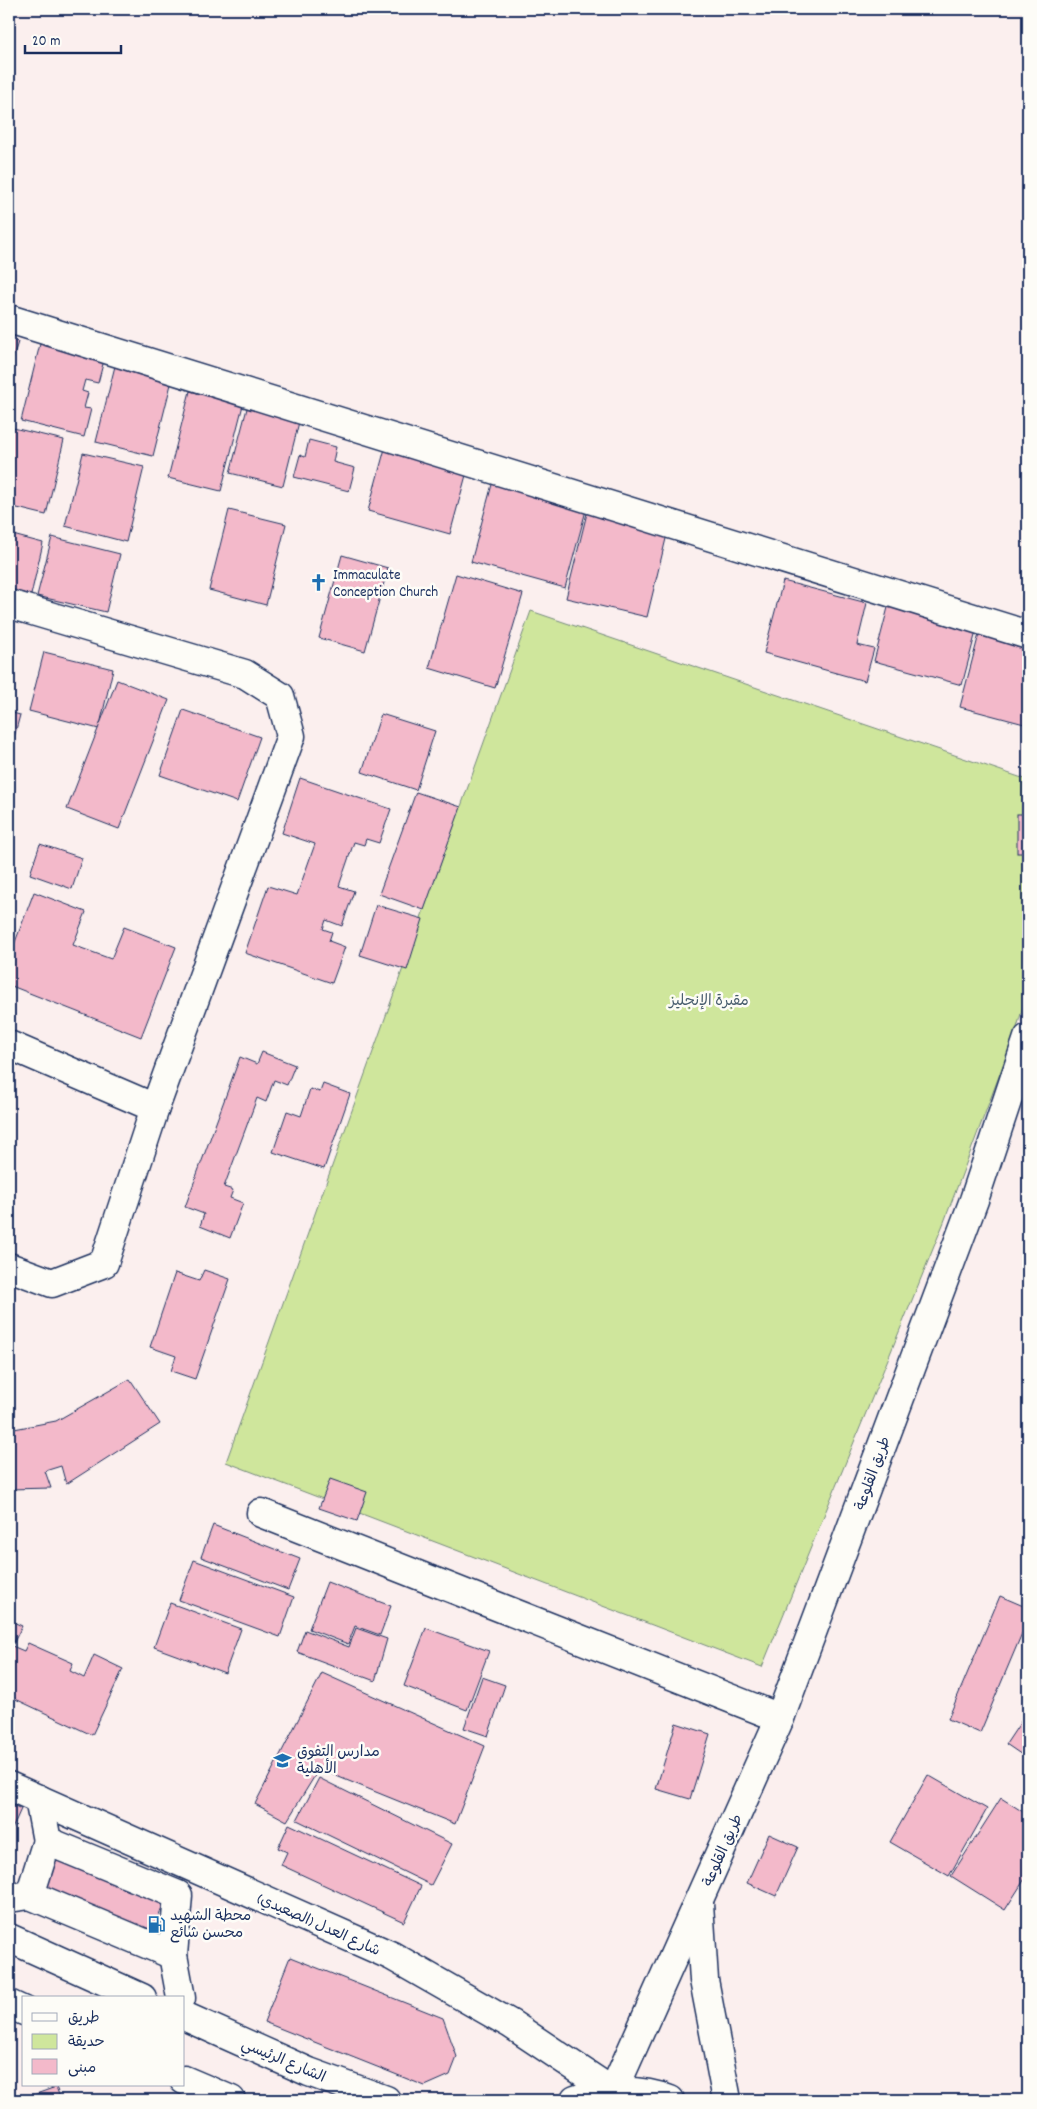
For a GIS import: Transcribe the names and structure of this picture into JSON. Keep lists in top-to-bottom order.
{
  "streets": {
    "street": ["طريق القلوعة", "شارع العدل (الصعيدي)", "الشارع الرئيسي"]
  },
  "crossings": [
    ["طريق القلوعة", "شارع العدل (الصعيدي)"]
  ],
  "parks": ["مقبرة الإنجليز"],
  "places": {
    "church": ["Immaculate Conception Church"],
    "school or university": ["مدارس التفوق الأهلية"],
    "fuel station": ["محطة الشهيد محسن شائع"]
  },
  "legend": ["طريق", "حديقة", "مبنى"],
  "scale_bar": "20 m"
}
